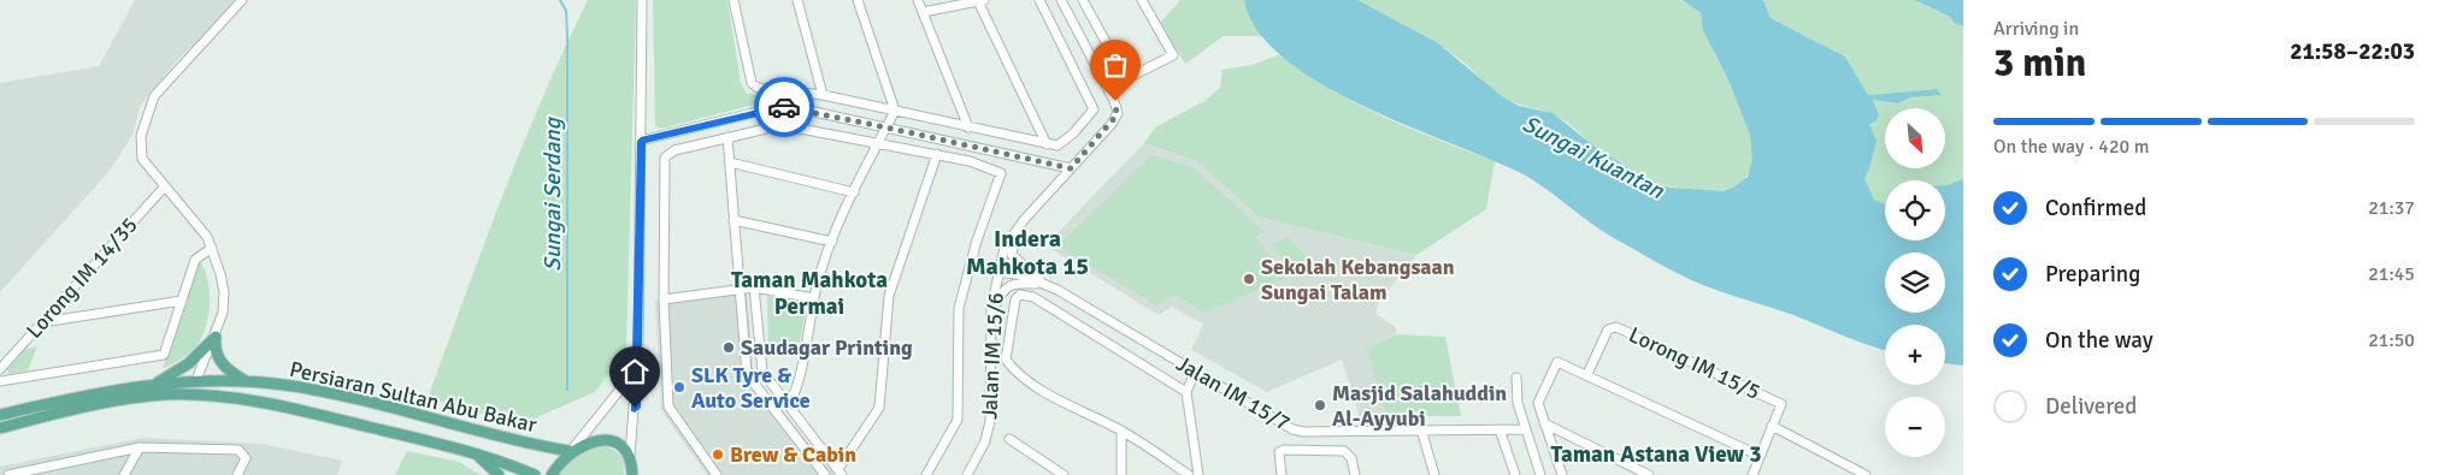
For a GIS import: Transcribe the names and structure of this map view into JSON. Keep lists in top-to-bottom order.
{
  "streets": {
    "main road": ["Persiaran Sultan Abu Bakar"],
    "street": [
      "Lorong IM 14/35",
      "Jalan IM 15/6",
      "Lorong IM 15/5",
      "Jalan IM 15/7"
    ]
  },
  "crossings": [
    ["Jalan IM 15/6", "Jalan IM 15/7"]
  ],
  "districts": ["Indera Mahkota 15", "Taman Mahkota Permai", "Taman Astana View 3"],
  "water": ["Sungai Kuantan", "Sungai Serdang"],
  "places": [
    "Sekolah Kebangsaan Sungai Talam",
    "Saudagar Printing",
    "SLK Tyre & Auto Service",
    "Masjid Salahuddin Al-Ayyubi",
    "Brew & Cabin"
  ],
  "north": "bottom right",
  "page": {
    "heading": ["3 min", "Arriving in", "21:58–22:03"],
    "bar": "On the way · 420 m",
    "map_buttons": ["+", "−"],
    "list": [
      ["Confirmed", "21:37"],
      ["Preparing", "21:45"],
      ["On the way", "21:50"],
      "Delivered"
    ]
  }
}
